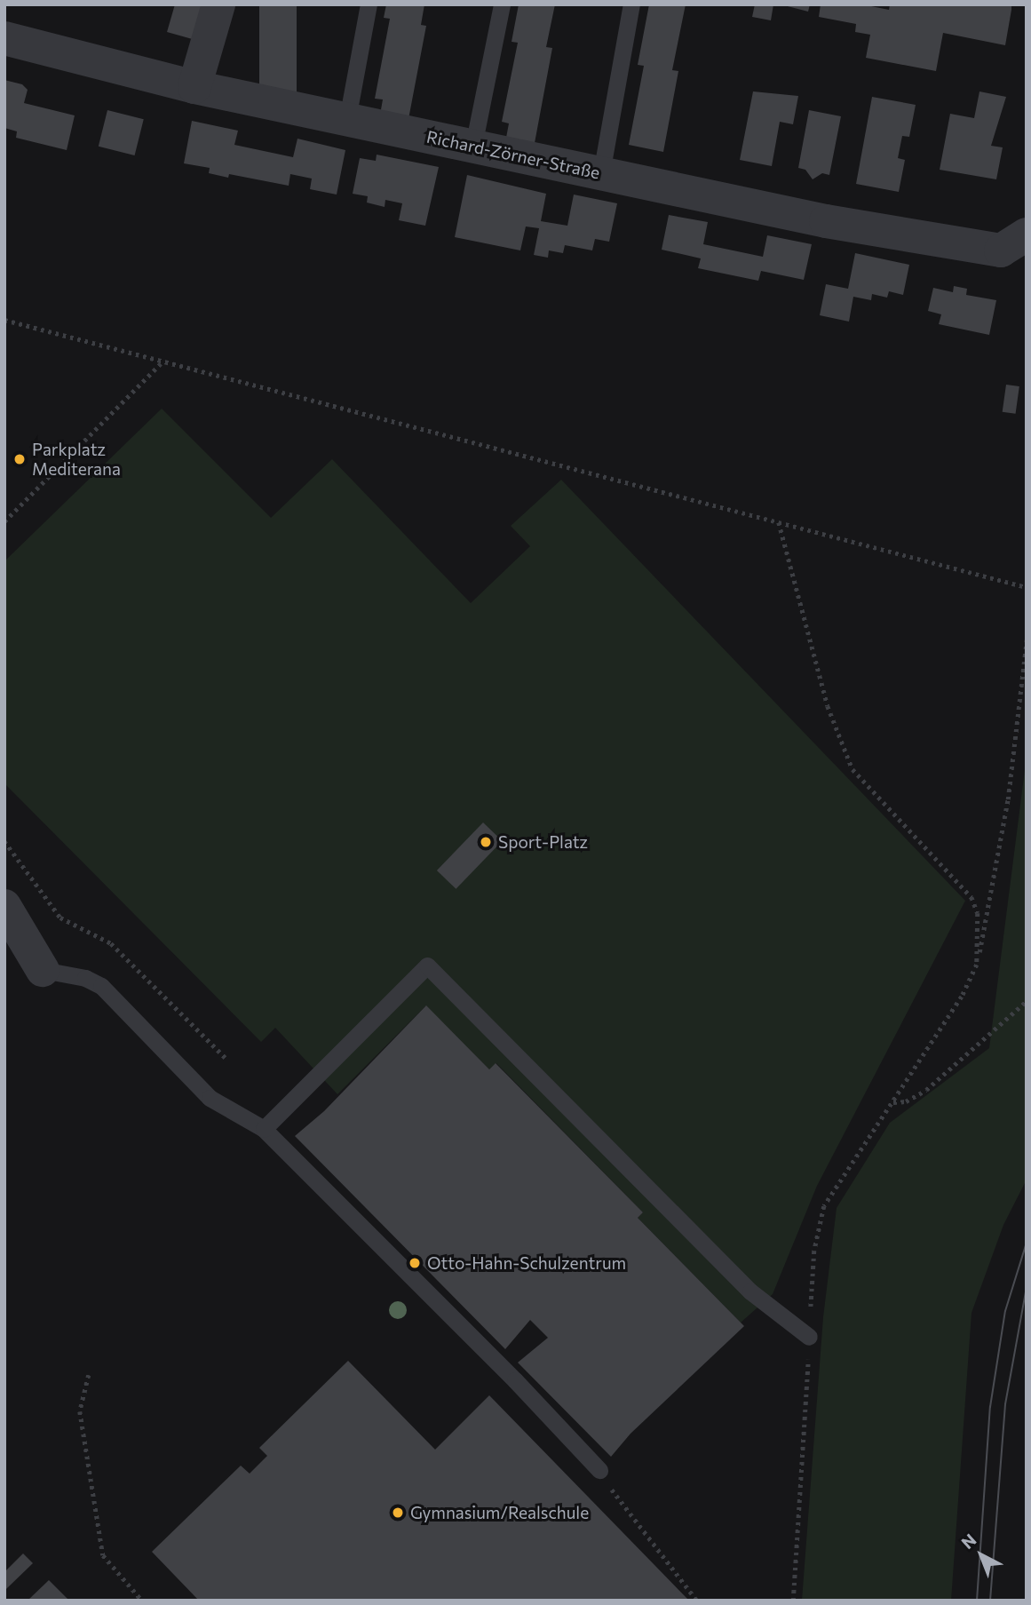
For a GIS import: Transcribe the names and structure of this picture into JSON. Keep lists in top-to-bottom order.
{
  "streets": {
    "street": ["Richard-Zörner-Straße"]
  },
  "places": [
    "Parkplatz Mediterana",
    "Sport-Platz",
    "Otto-Hahn-Schulzentrum",
    "Gymnasium/Realschule"
  ],
  "north": "top left"
}
